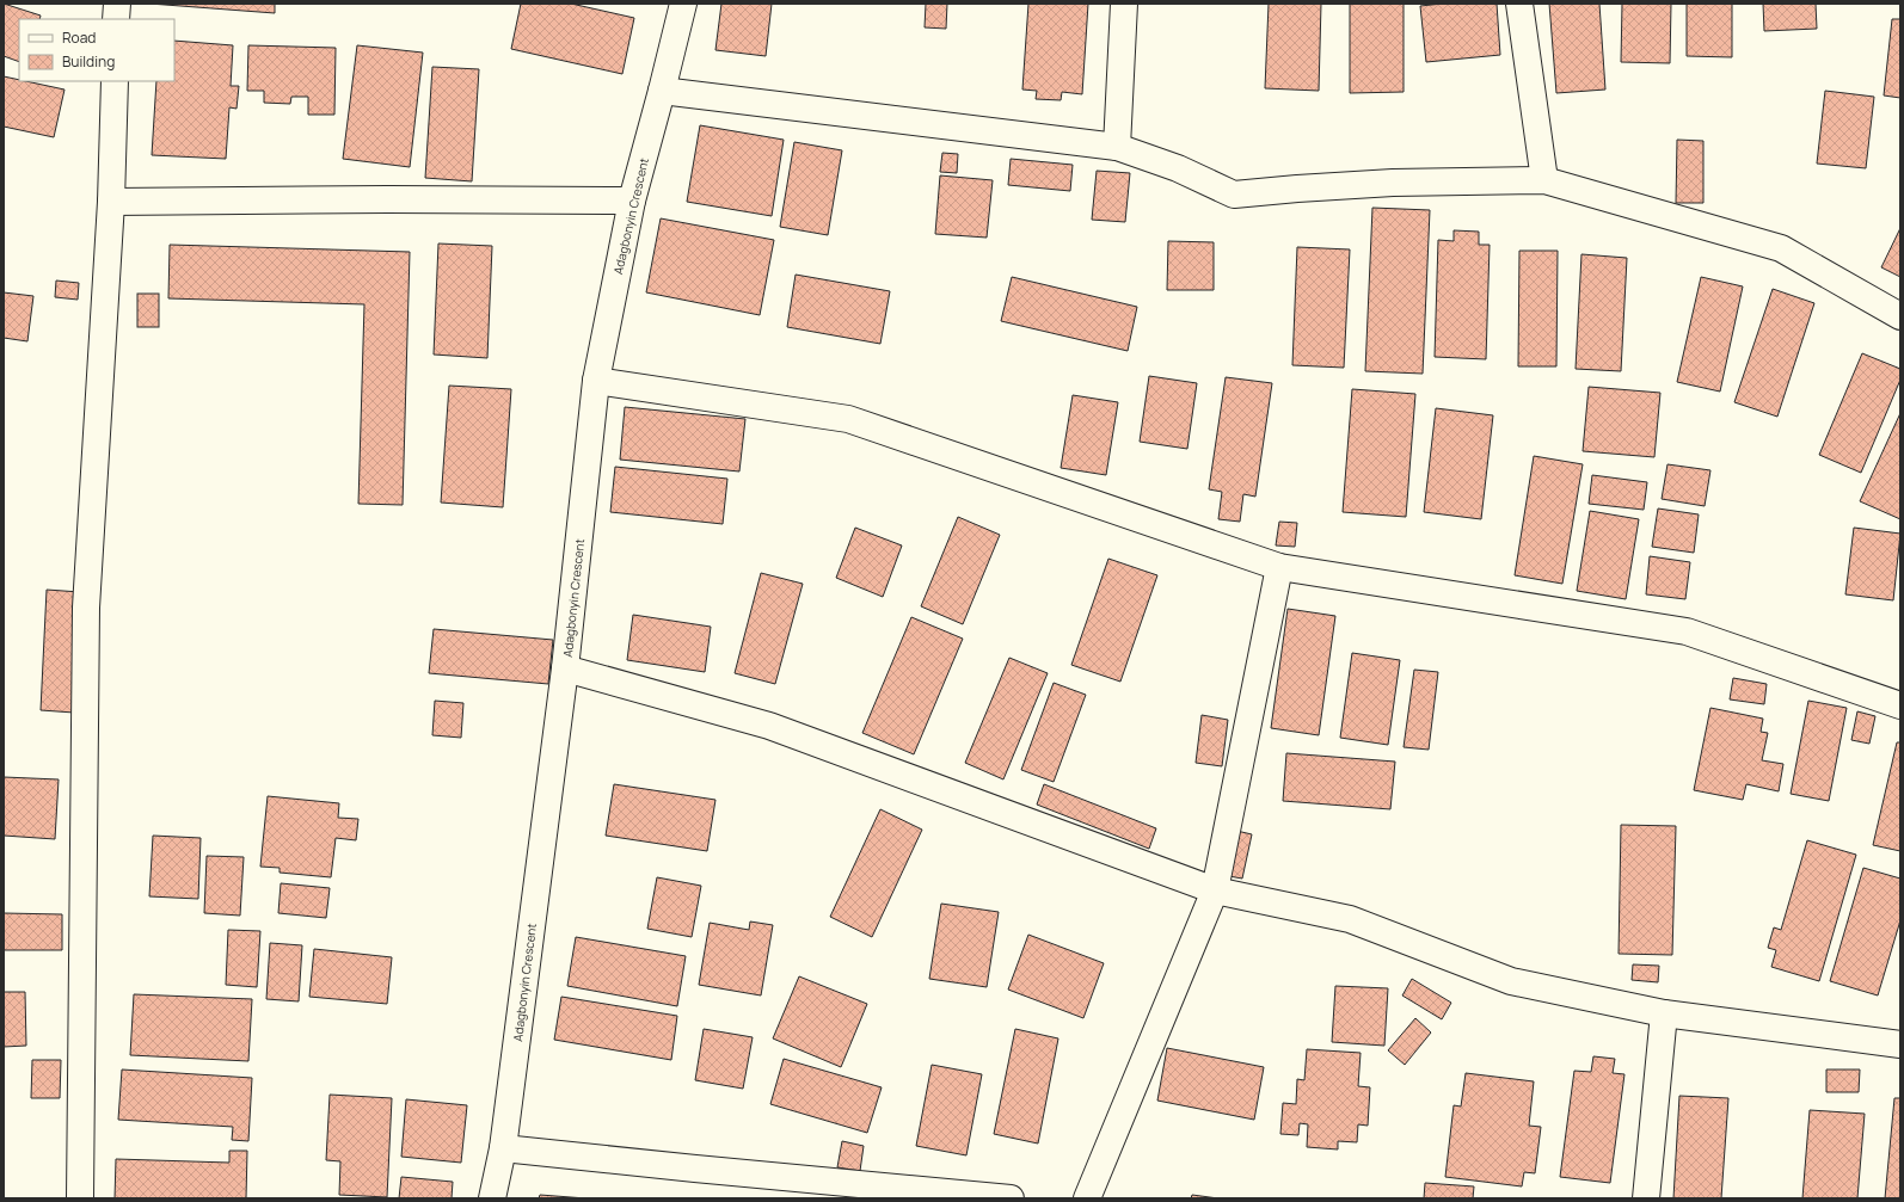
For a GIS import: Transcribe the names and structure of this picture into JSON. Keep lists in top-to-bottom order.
{
  "streets": {
    "street": ["Adagbonyin Crescent"]
  },
  "legend": ["Road", "Building"]
}
